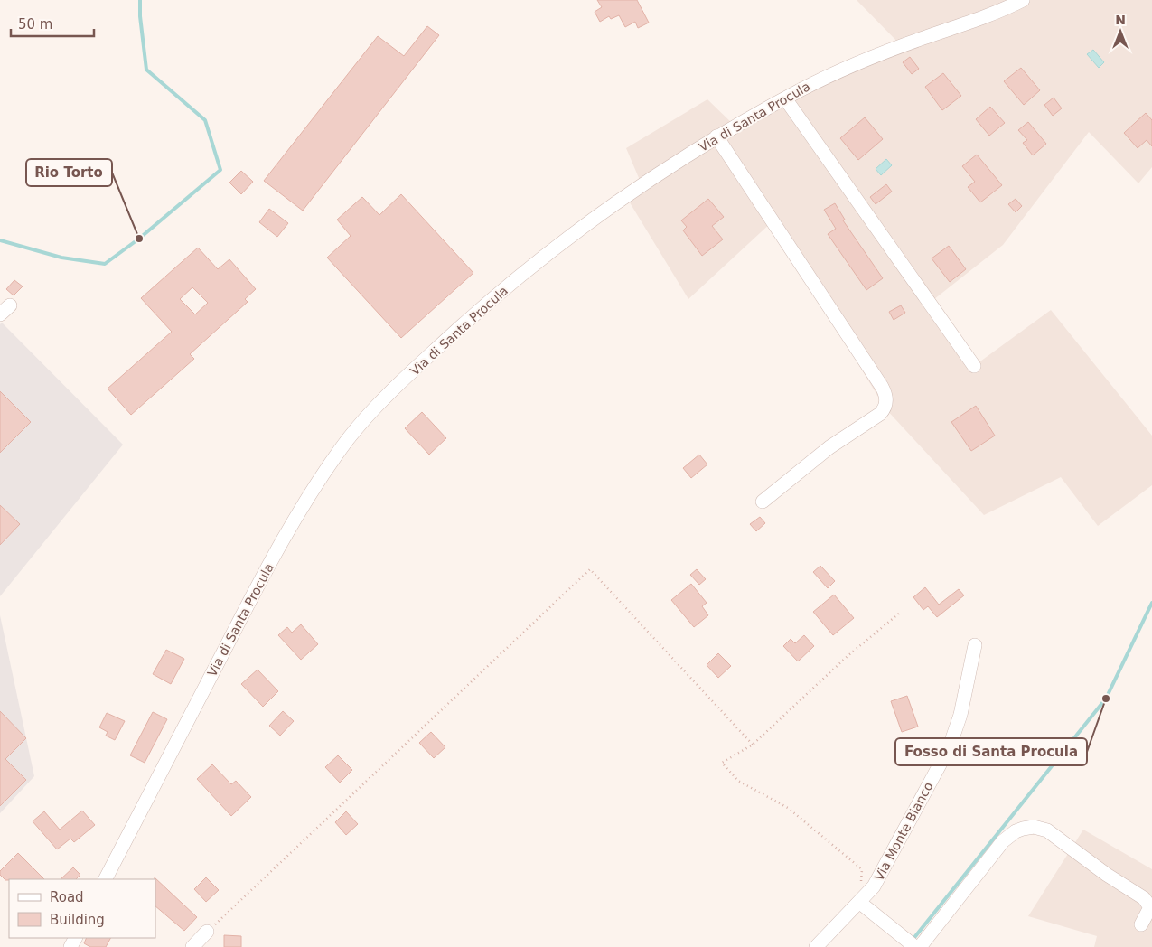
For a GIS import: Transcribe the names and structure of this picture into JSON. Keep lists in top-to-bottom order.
{
  "streets": {
    "street": ["Via di Santa Procula", "Via Monte Bianco"]
  },
  "places": ["Rio Torto", "Fosso di Santa Procula"],
  "legend": ["Road", "Building"],
  "scale_bar": "50 m",
  "north": "top"
}
